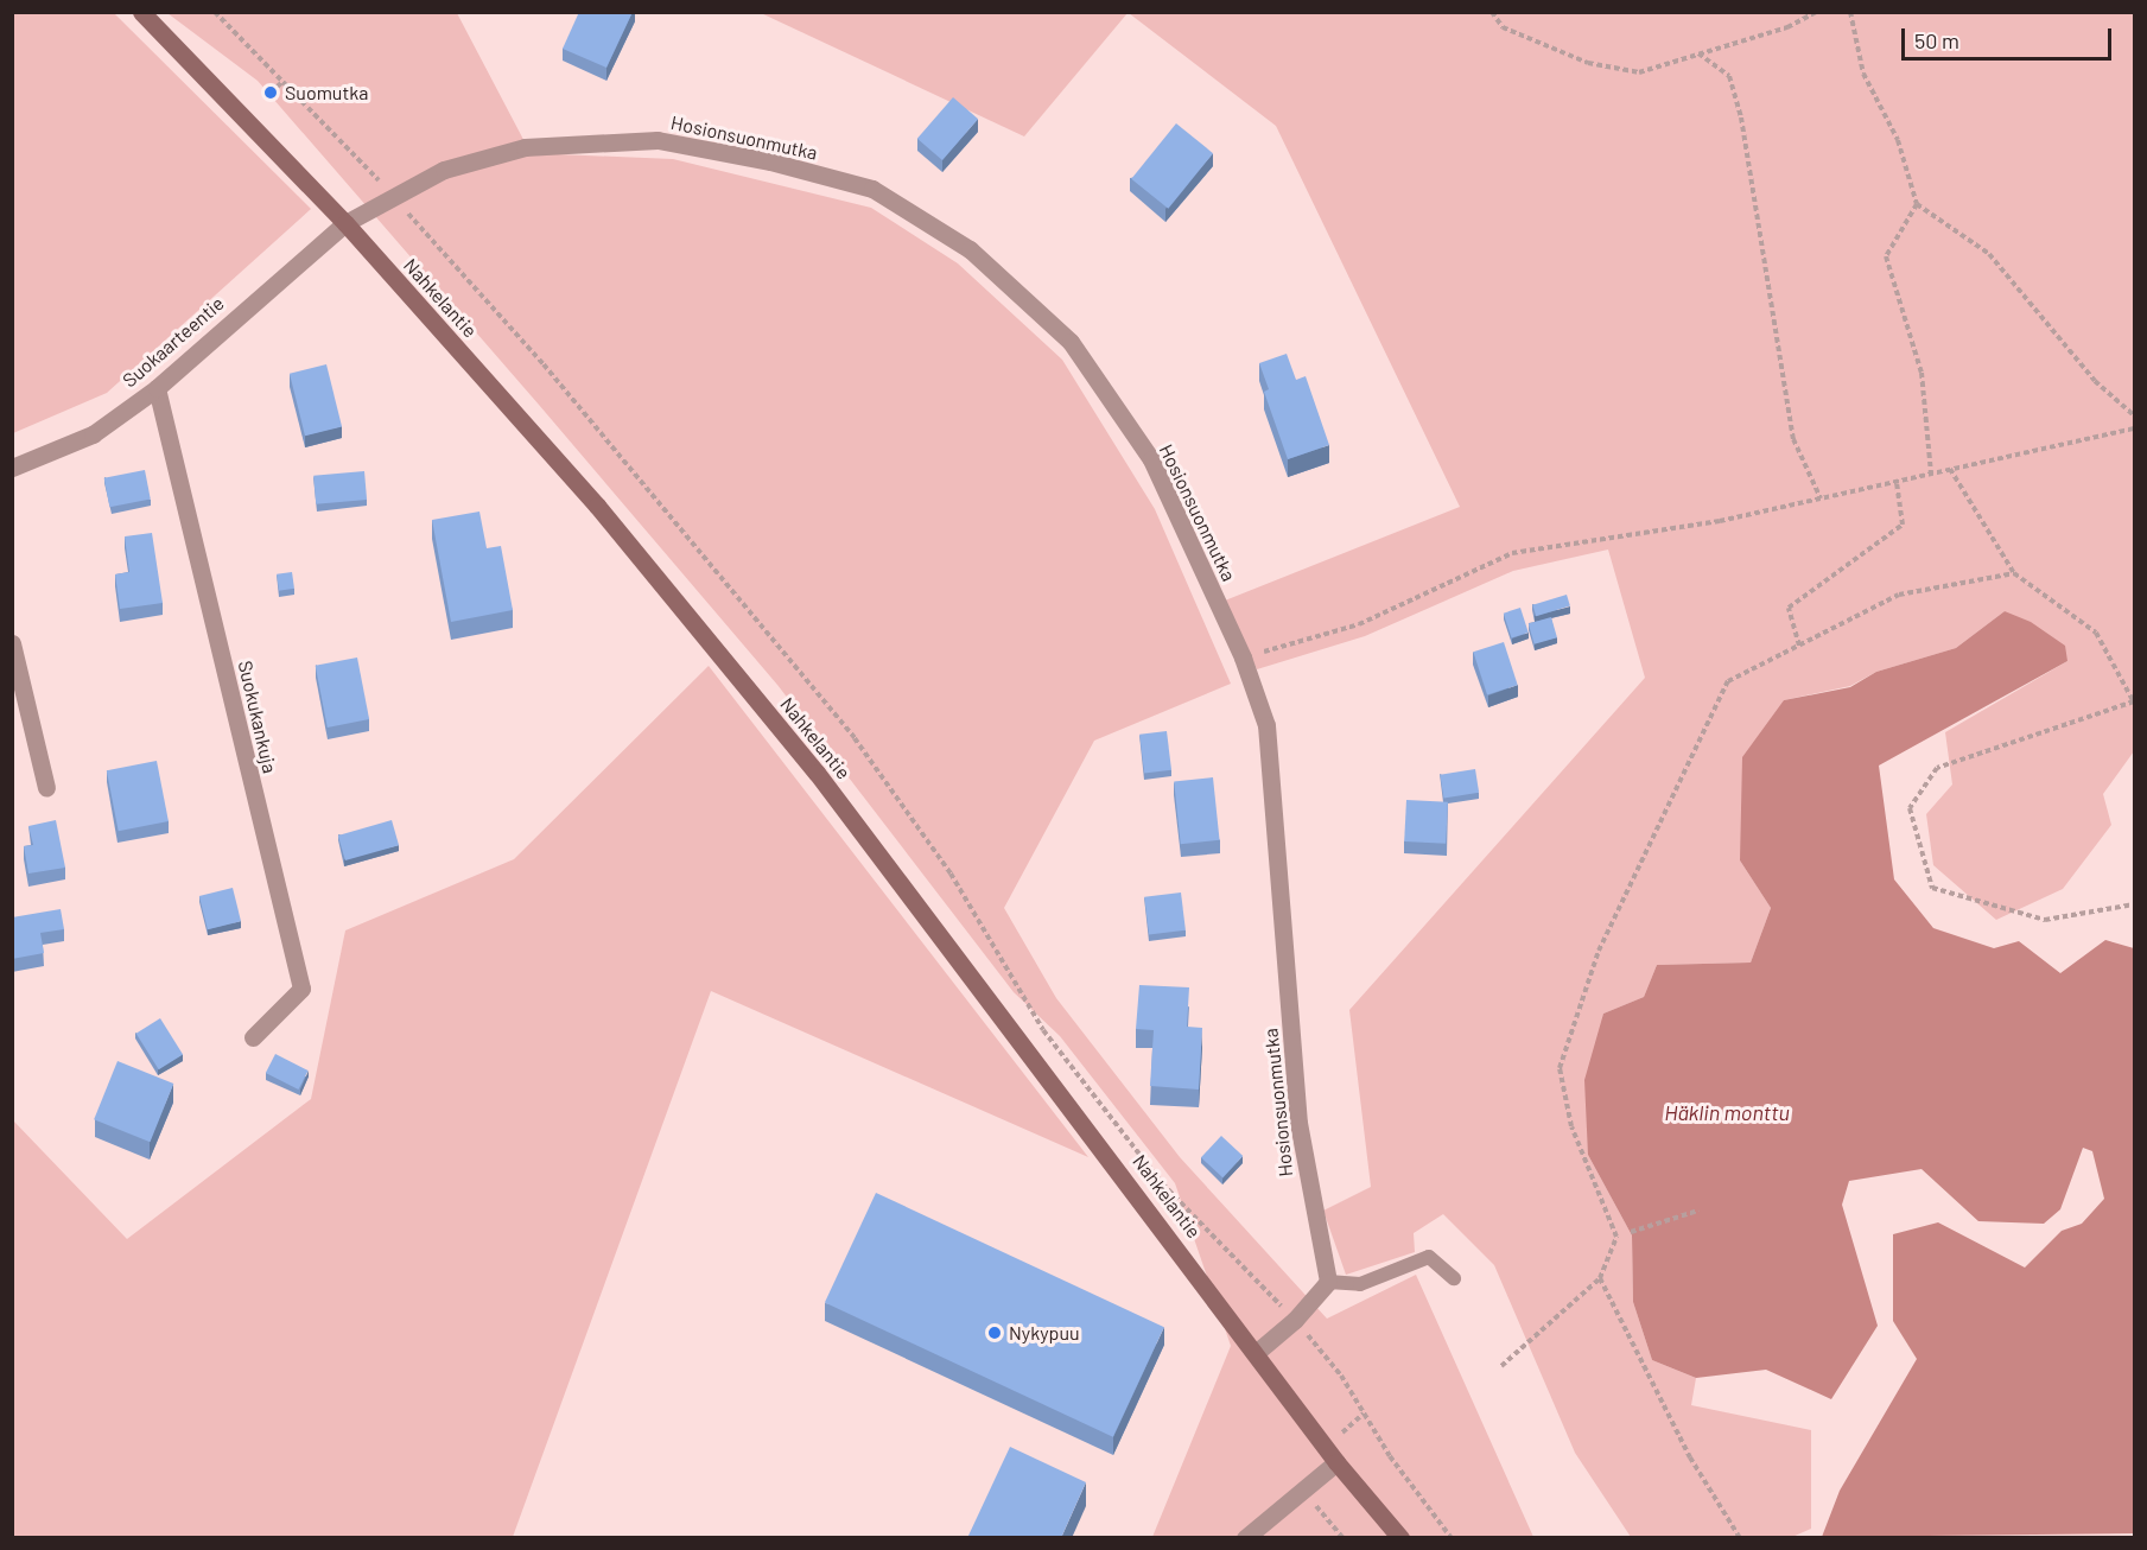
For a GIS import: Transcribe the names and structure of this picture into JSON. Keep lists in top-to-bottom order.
{
  "streets": {
    "main road": ["Nahkelantie"],
    "street": ["Hosionsuonmutka", "Suokaarteentie", "Suokukankuja"]
  },
  "crossings": [
    ["Hosionsuonmutka", "Nahkelantie"],
    ["Hosionsuonmutka", "Suokaarteentie"],
    ["Nahkelantie", "Suokaarteentie"],
    ["Suokaarteentie", "Suokukankuja"]
  ],
  "water": ["Häklin monttu"],
  "places": ["Suomutka", "Nykypuu"],
  "scale_bar": "50 m"
}
